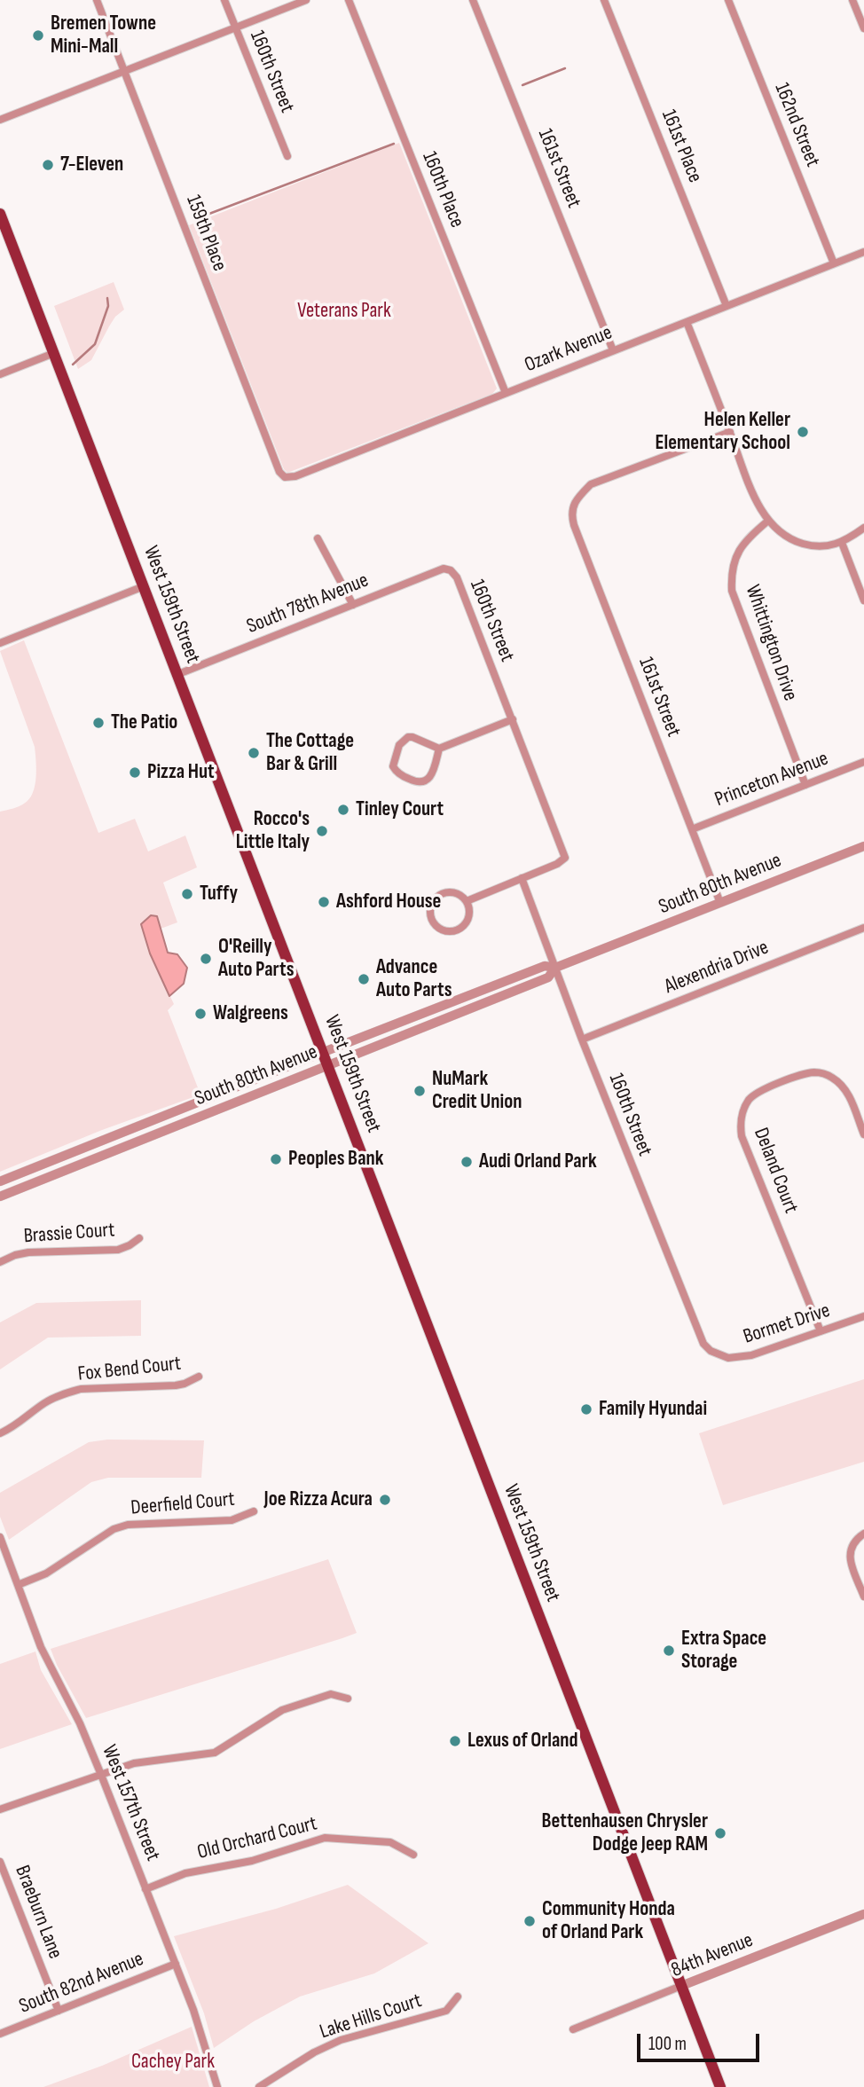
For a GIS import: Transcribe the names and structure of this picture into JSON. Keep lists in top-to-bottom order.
{
  "streets": {
    "main road": ["West 159th Street"],
    "street": [
      "160th Street",
      "162nd Street",
      "161st Place",
      "161st Street",
      "160th Place",
      "159th Place",
      "Ozark Avenue",
      "South 78th Avenue",
      "Whittington Drive",
      "Princeton Avenue",
      "South 80th Avenue",
      "Alexendria Drive",
      "Deland Court",
      "Brassie Court",
      "Bormet Drive",
      "Fox Bend Court",
      "Deerfield Court",
      "West 157th Street",
      "Old Orchard Court",
      "Braeburn Lane",
      "84th Avenue",
      "South 82nd Avenue",
      "Lake Hills Court"
    ]
  },
  "crossings": [
    ["160th Street", "South 78th Avenue"],
    ["160th Street", "South 80th Avenue"],
    ["160th Street", "Alexendria Drive"],
    ["160th Street", "Bormet Drive"],
    ["162nd Street", "Ozark Avenue"],
    ["161st Place", "Ozark Avenue"],
    ["161st Street", "Ozark Avenue"],
    ["161st Street", "Princeton Avenue"],
    ["161st Street", "South 80th Avenue"],
    ["160th Place", "Ozark Avenue"],
    ["159th Place", "Ozark Avenue"],
    ["South 78th Avenue", "West 159th Street"],
    ["West 159th Street", "South 80th Avenue"],
    ["West 159th Street", "84th Avenue"],
    ["Whittington Drive", "Princeton Avenue"],
    ["Deland Court", "Bormet Drive"],
    ["Deerfield Court", "West 157th Street"],
    ["West 157th Street", "Old Orchard Court"],
    ["West 157th Street", "South 82nd Avenue"],
    ["Braeburn Lane", "South 82nd Avenue"]
  ],
  "parks": ["Veterans Park", "Cachey Park"],
  "places": [
    "Bremen Towne Mini-Mall",
    "7-Eleven",
    "Helen Keller Elementary School",
    "The Patio",
    "The Cottage Bar & Grill",
    "Pizza Hut",
    "Tinley Court",
    "Rocco's Little Italy",
    "Tuffy",
    "Ashford House",
    "O'Reilly Auto Parts",
    "Advance Auto Parts",
    "Walgreens",
    "NuMark Credit Union",
    "Peoples Bank",
    "Audi Orland Park",
    "Family Hyundai",
    "Joe Rizza Acura",
    "Extra Space Storage",
    "Lexus of Orland",
    "Bettenhausen Chrysler Dodge Jeep RAM",
    "Community Honda of Orland Park"
  ],
  "scale_bar": "100 m"
}
